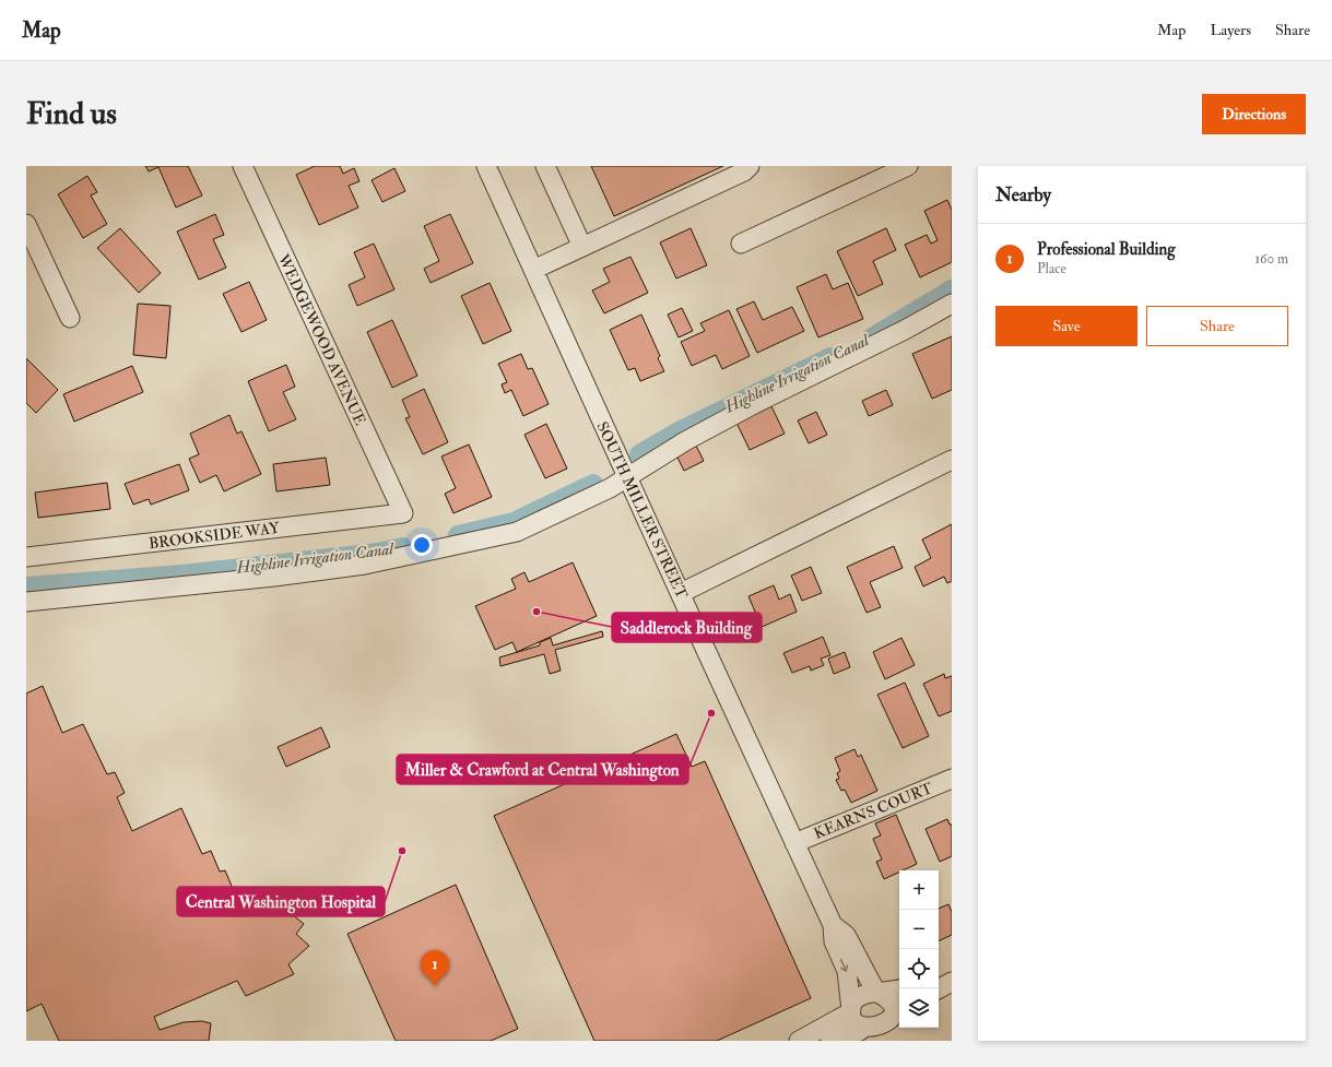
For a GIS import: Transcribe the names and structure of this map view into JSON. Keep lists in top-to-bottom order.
{
  "streets": {
    "street": [
      "WEDGEWOOD AVENUE",
      "SOUTH MILLER STREET",
      "BROOKSIDE WAY",
      "KEARNS COURT"
    ]
  },
  "crossings": [
    ["WEDGEWOOD AVENUE", "BROOKSIDE WAY"],
    ["SOUTH MILLER STREET", "KEARNS COURT"]
  ],
  "water": ["Highline Irrigation Canal"],
  "places": ["Saddlerock Building", "Miller & Crawford at Central Washington", "Central Washington Hospital"],
  "page": {
    "header": "Map",
    "nav": ["Map", "Layers", "Share"],
    "buttons": [
      "Directions",
      ["Save", "Share"]
    ],
    "title": "Find us",
    "heading": "Nearby",
    "list": [
      {
        "mark": "1",
        "name": "Professional Building",
        "note": "Place",
        "value": "160 m"
      }
    ],
    "map_buttons": ["+", "−"],
    "pins": "1"
  }
}
